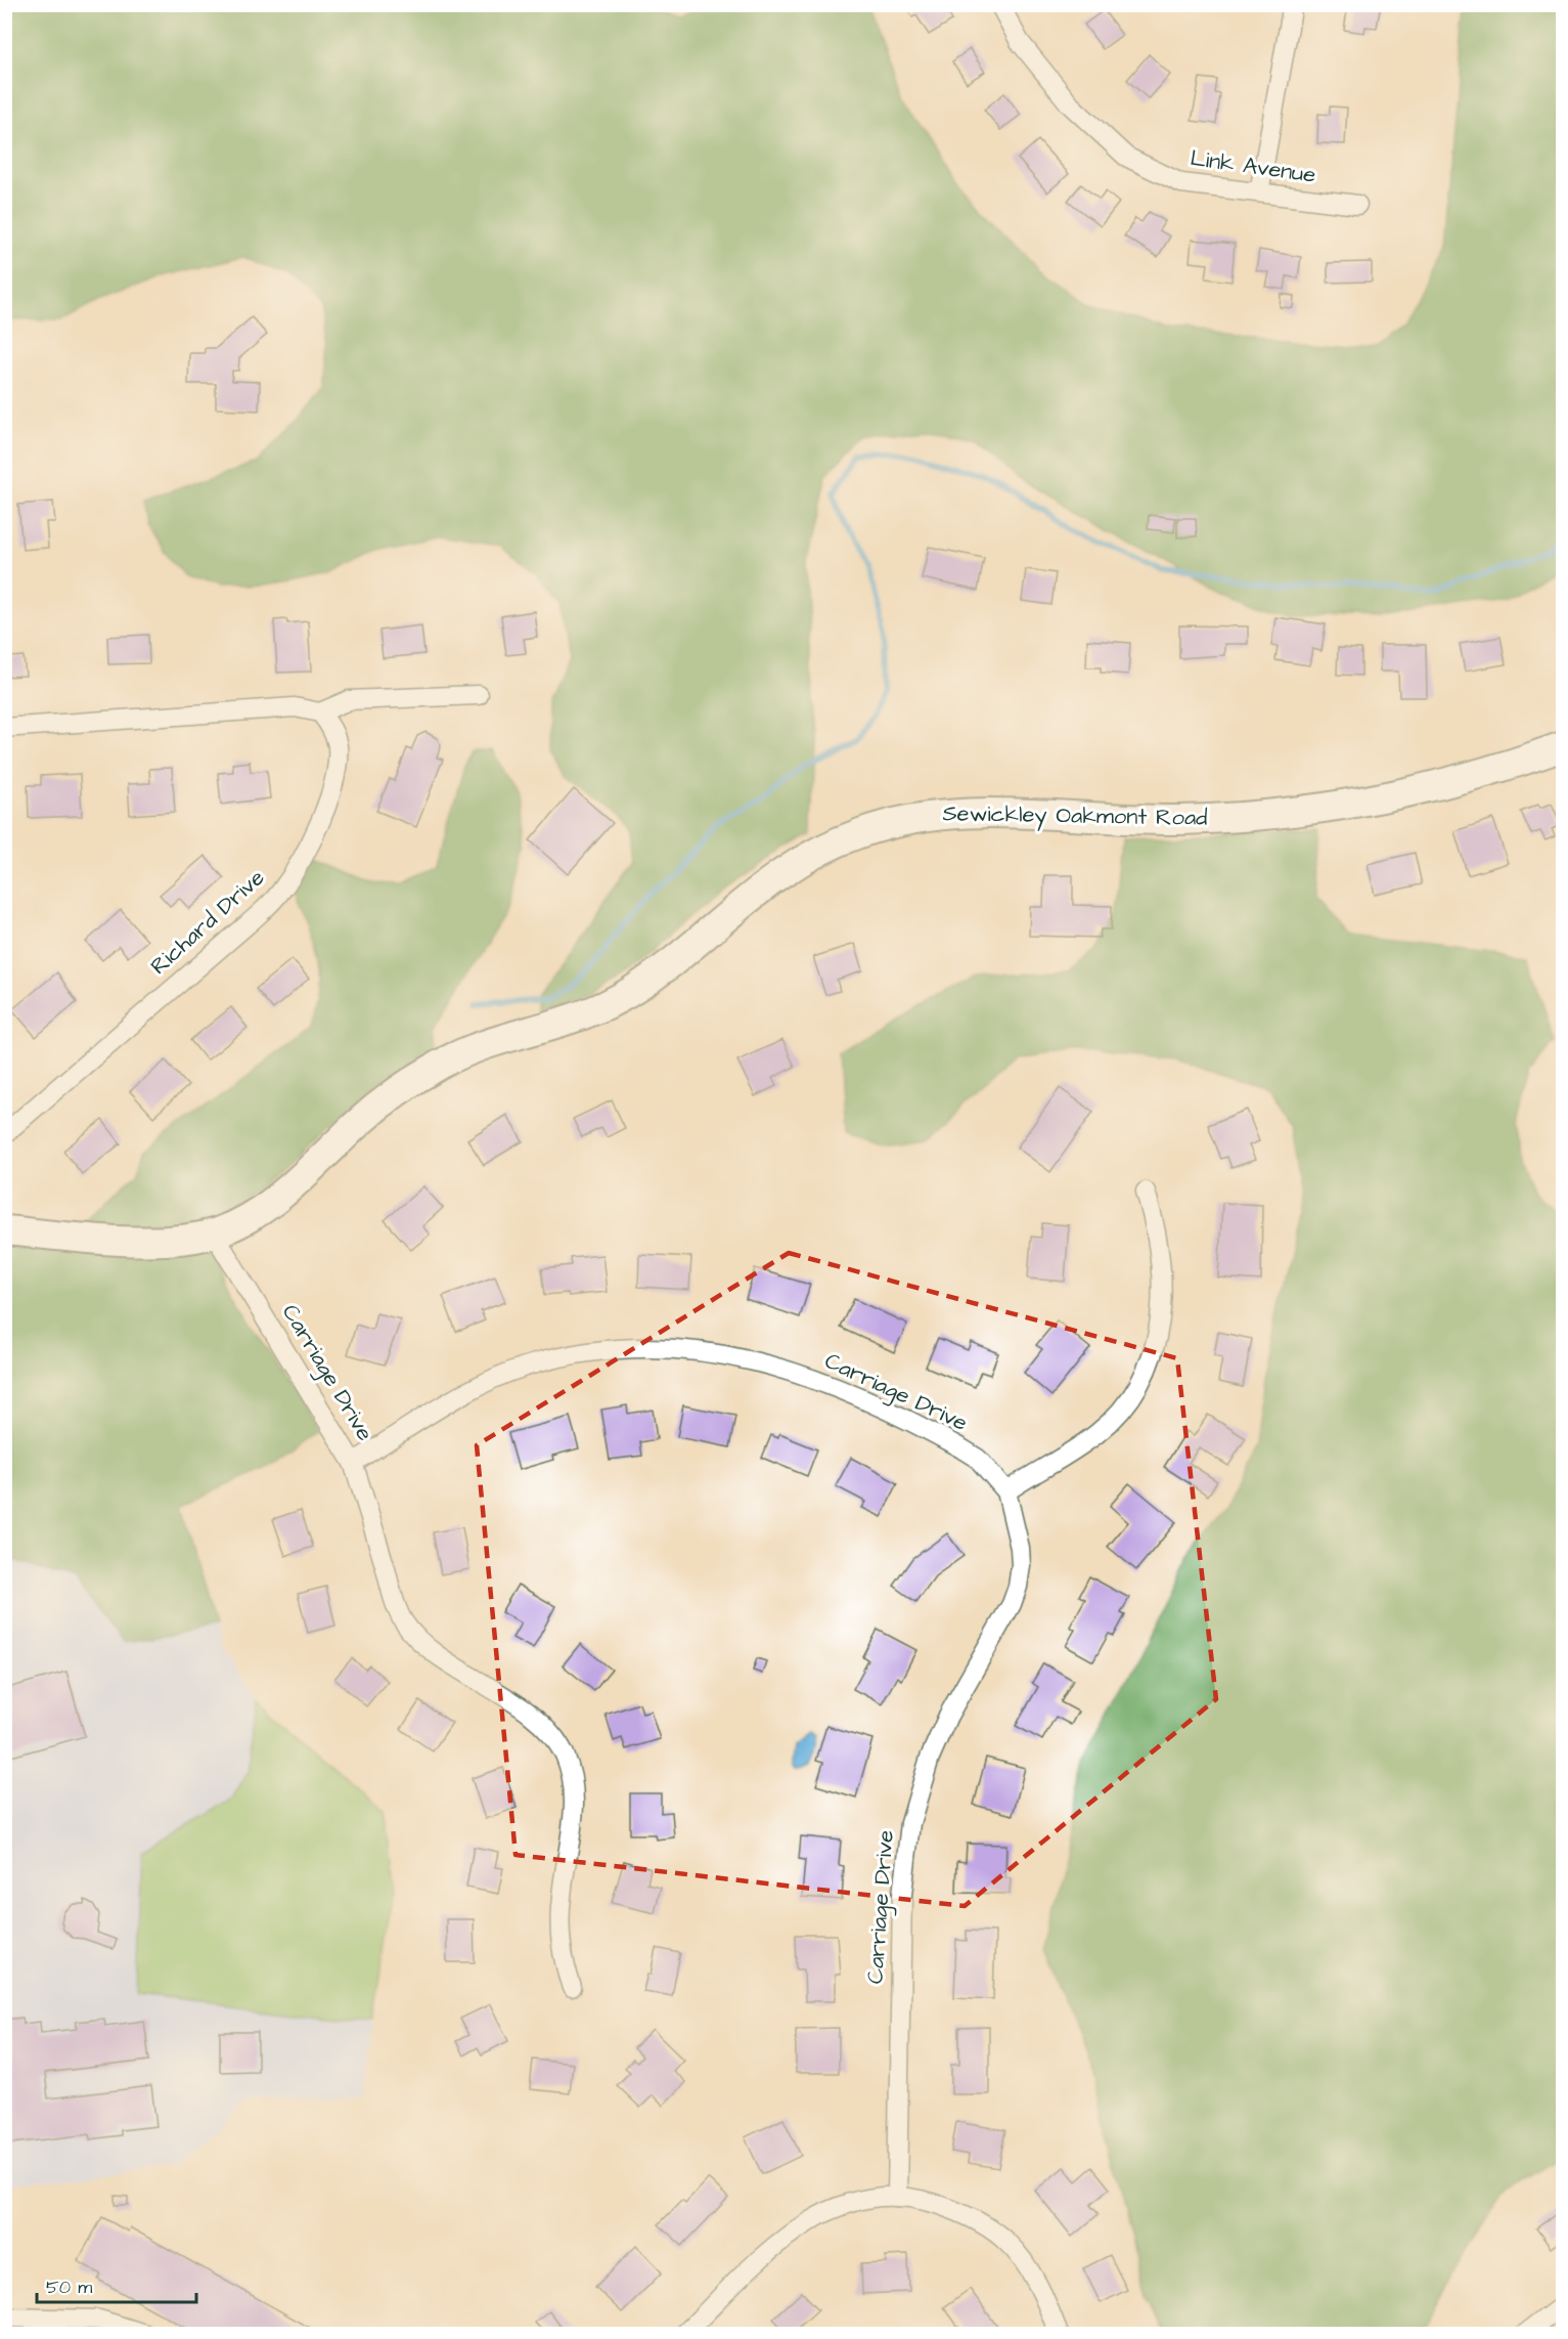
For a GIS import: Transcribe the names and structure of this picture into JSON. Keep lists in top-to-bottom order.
{
  "streets": {
    "main road": ["Sewickley Oakmont Road"],
    "street": ["Link Avenue", "Richard Drive", "Carriage Drive"]
  },
  "crossings": [
    ["Sewickley Oakmont Road", "Carriage Drive"]
  ],
  "scale_bar": "50 m"
}
